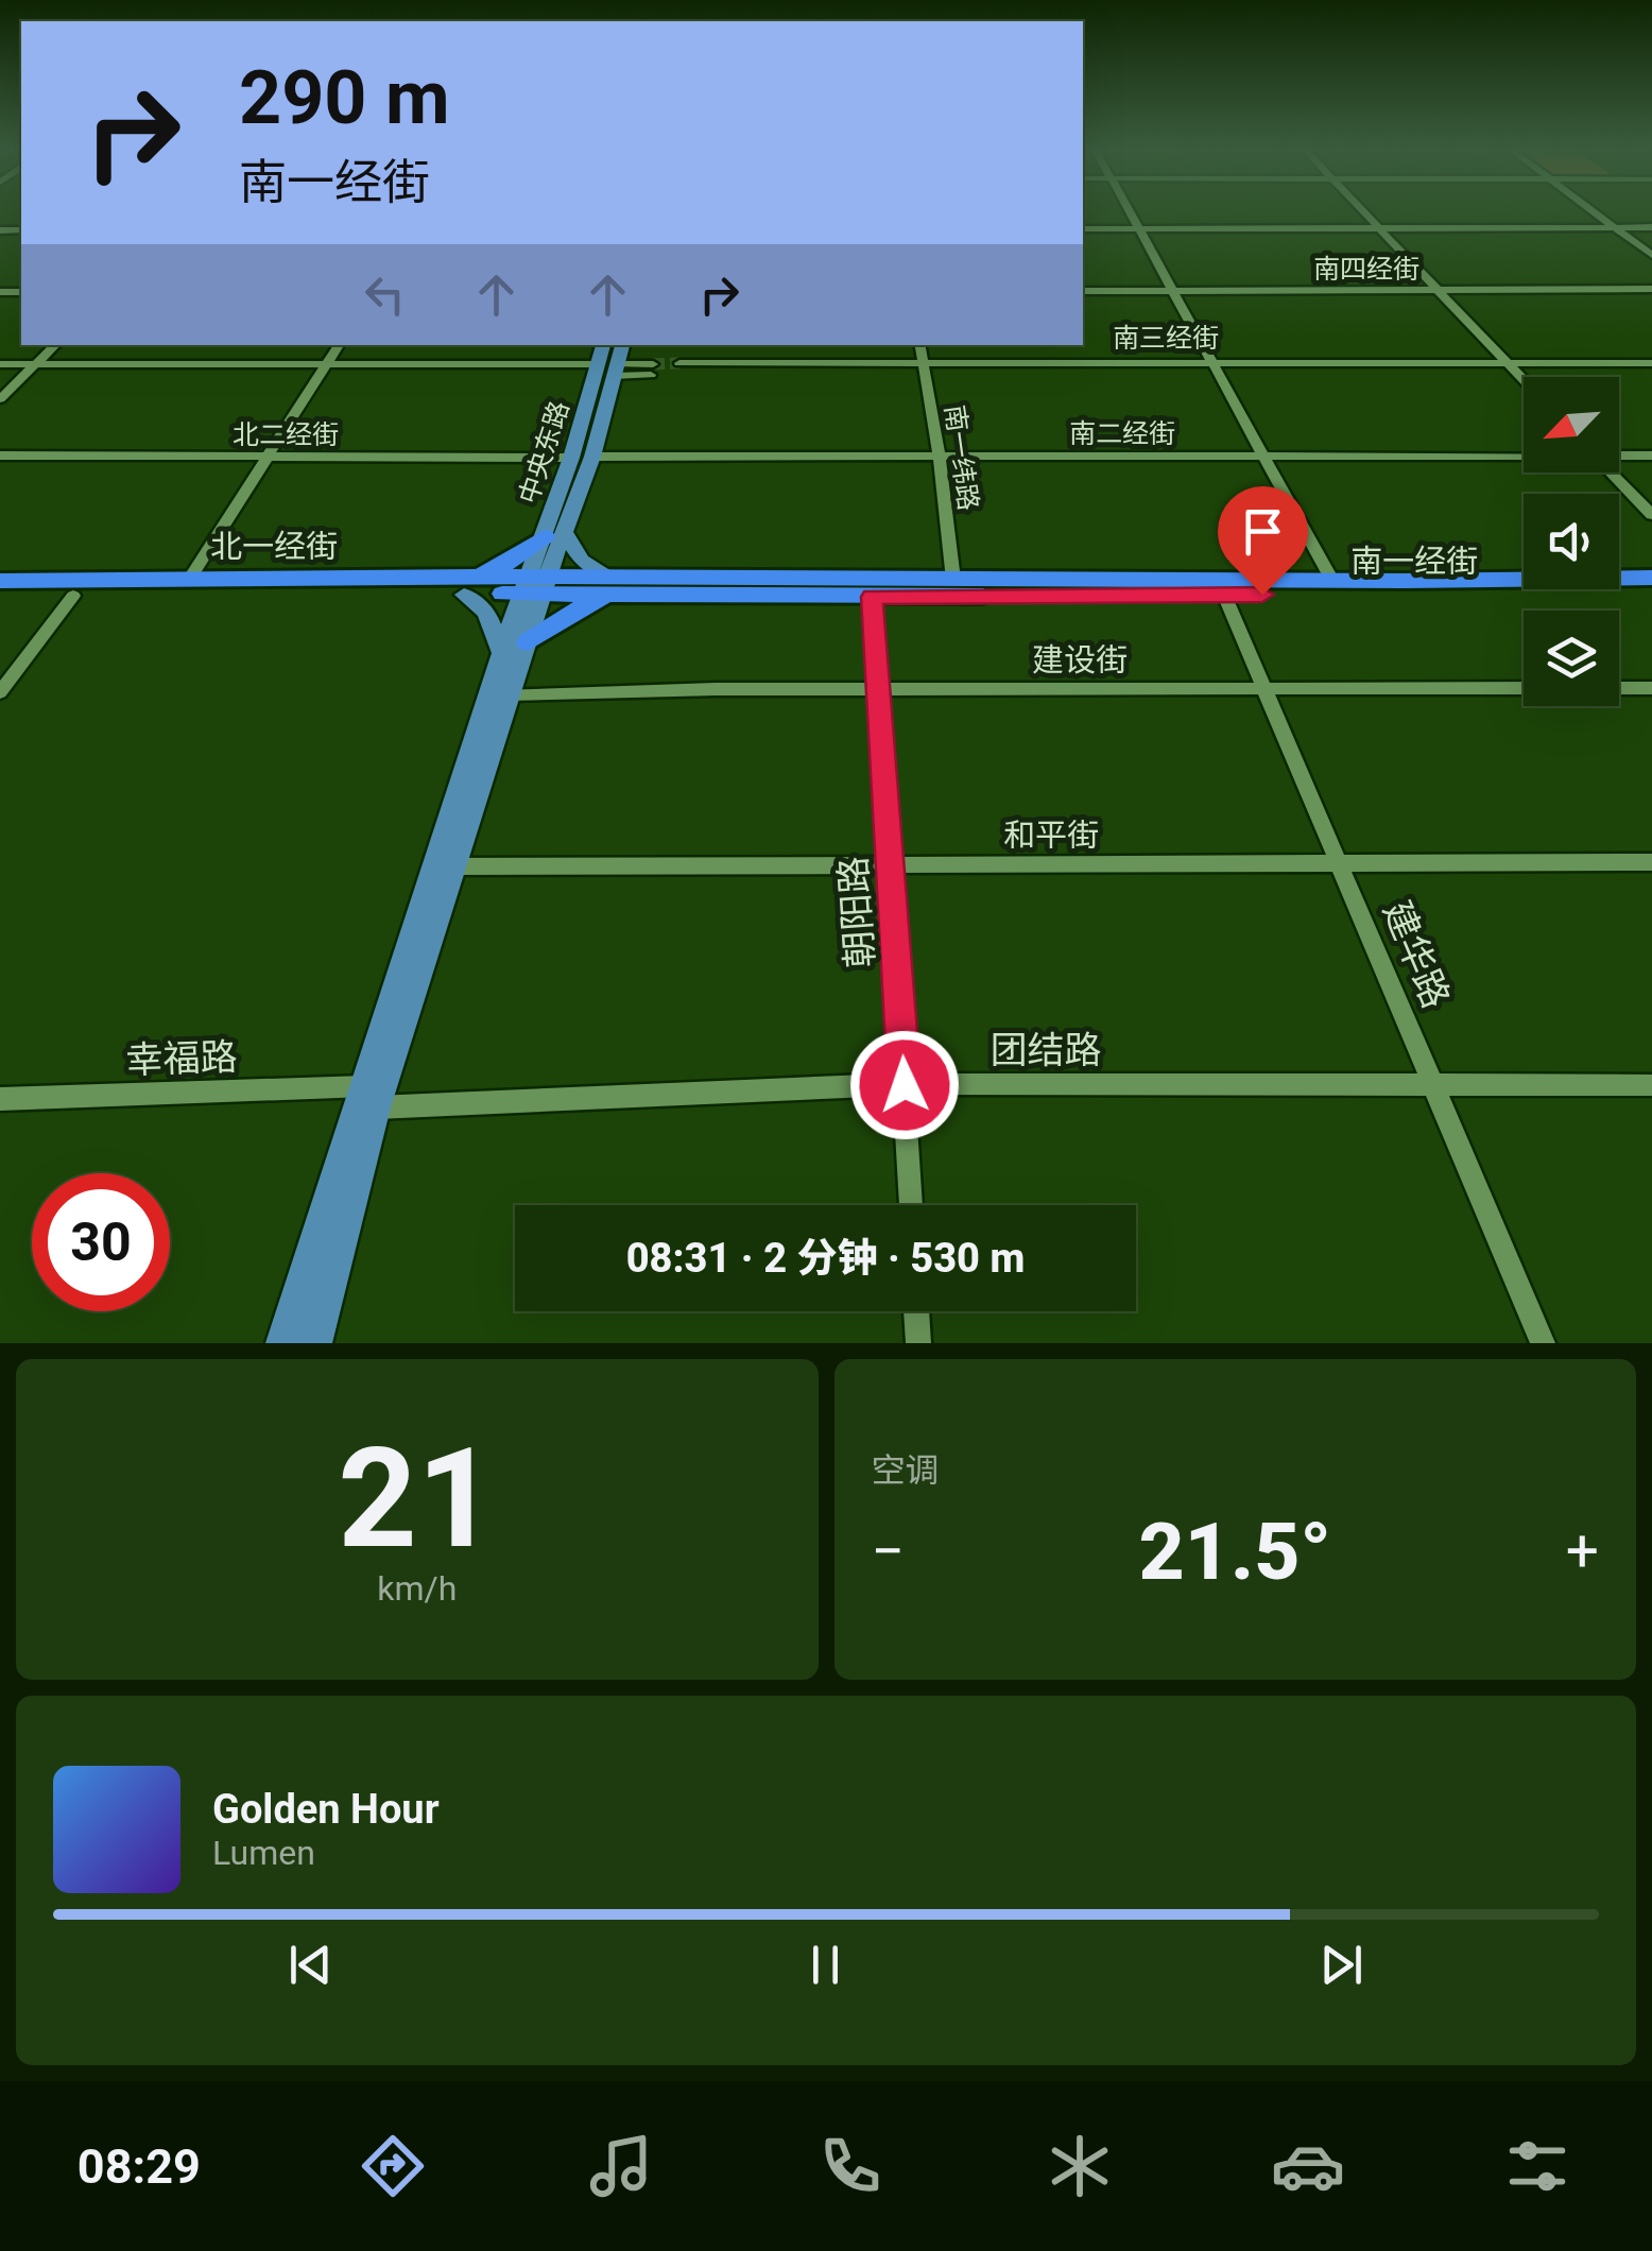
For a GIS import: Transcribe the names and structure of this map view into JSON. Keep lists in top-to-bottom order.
{
  "streets": {
    "highway": ["北一经街", "南一经街"],
    "main road": ["中央东路"],
    "street": [
      "南四经街",
      "南三经街",
      "南二经街",
      "北二经街",
      "南一纬路",
      "建设街",
      "和平街",
      "朝阳路",
      "建华路",
      "团结路",
      "幸福路"
    ]
  },
  "crossings": [
    ["南三经街", "南一纬路"],
    ["南二经街", "中央东路"],
    ["南二经街", "南一纬路"],
    ["北二经街", "中央东路"],
    ["中央东路", "北一经街"],
    ["中央东路", "南一经街"],
    ["南一纬路", "南一经街"],
    ["北一经街", "南一经街"],
    ["南一经街", "朝阳路"],
    ["南一经街", "建华路"],
    ["建设街", "朝阳路"],
    ["建设街", "建华路"],
    ["和平街", "朝阳路"],
    ["和平街", "建华路"],
    ["朝阳路", "团结路"],
    ["建华路", "团结路"],
    ["团结路", "幸福路"]
  ],
  "north": "bottom left",
  "page": {
    "turn": ["290 m", "南一经街"],
    "limit": "30",
    "trip": "08:31 · 2 分钟 · 530 m",
    "tile": [
      ["21", "km/h"],
      "空调"
    ],
    "heat": ["−", "21.5°", "+"],
    "song": ["Golden Hour", "Lumen"],
    "tabs": "08:29"
  }
}
